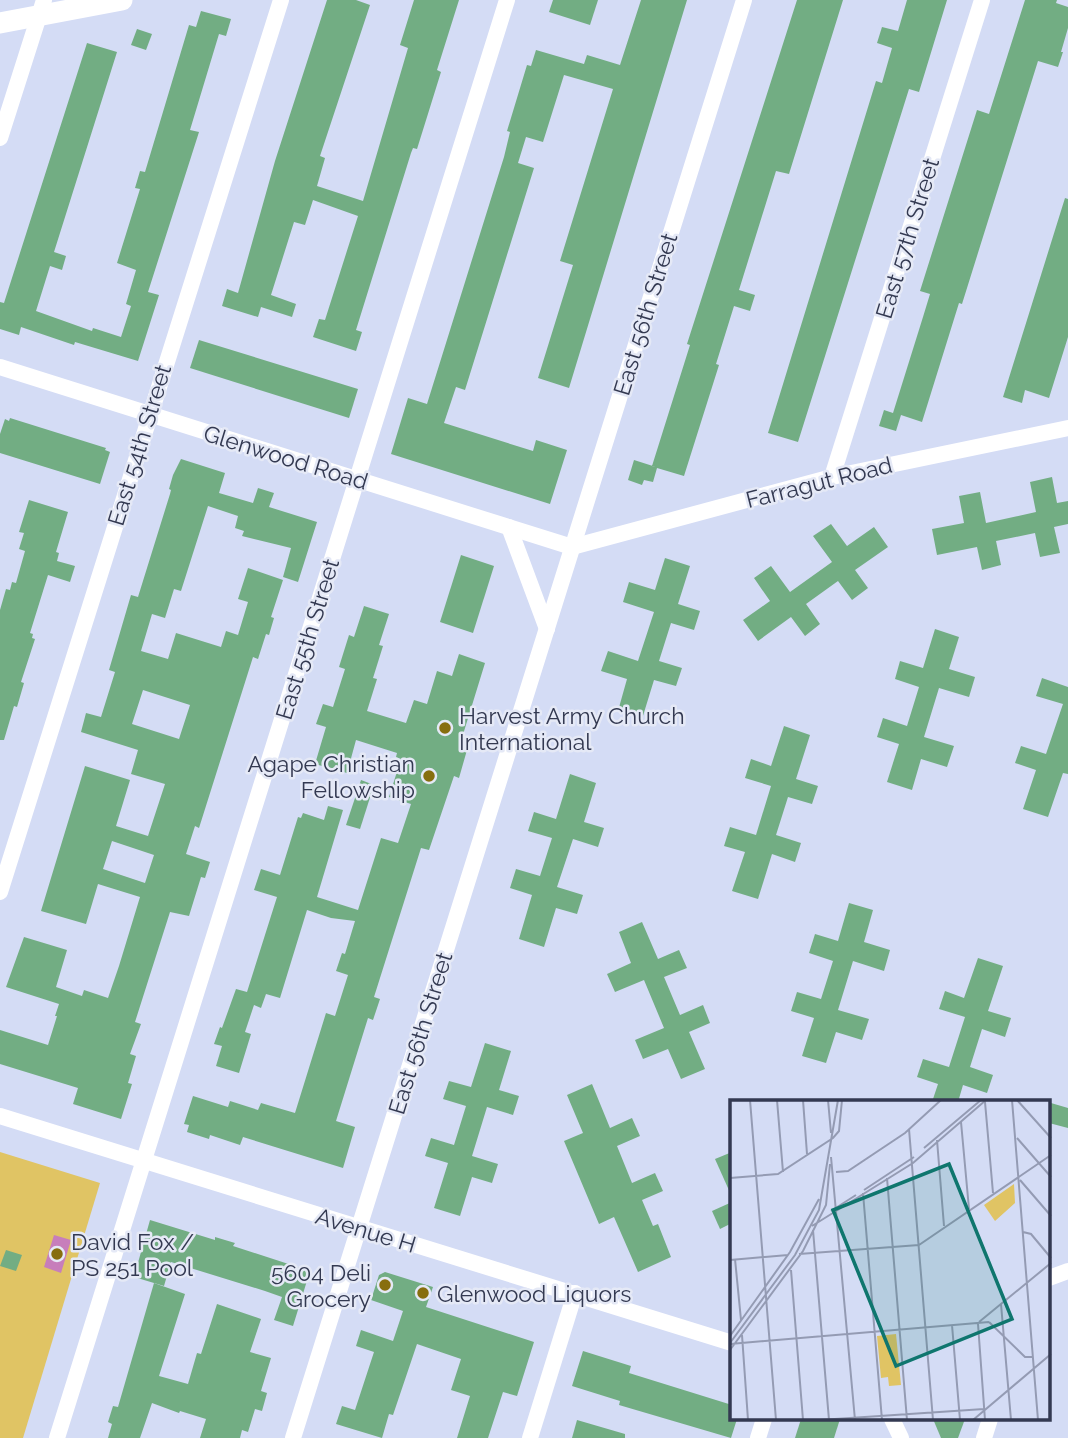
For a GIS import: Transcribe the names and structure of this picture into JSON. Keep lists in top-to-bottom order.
{
  "streets": {
    "street": [
      "East 57th Street",
      "East 56th Street",
      "East 54th Street",
      "Glenwood Road",
      "Farragut Road",
      "East 55th Street",
      "Avenue H"
    ]
  },
  "crossings": [
    ["East 57th Street", "Farragut Road"],
    ["East 56th Street", "Glenwood Road"],
    ["East 56th Street", "Farragut Road"],
    ["East 56th Street", "Avenue H"],
    ["East 54th Street", "Glenwood Road"],
    ["Glenwood Road", "Farragut Road"],
    ["Glenwood Road", "East 55th Street"],
    ["East 55th Street", "Avenue H"]
  ],
  "places": [
    "Harvest Army Church International",
    "Agape Christian Fellowship",
    "David Fox / PS 251 Pool",
    "5604 Deli Grocery",
    "Glenwood Liquors"
  ]
}
